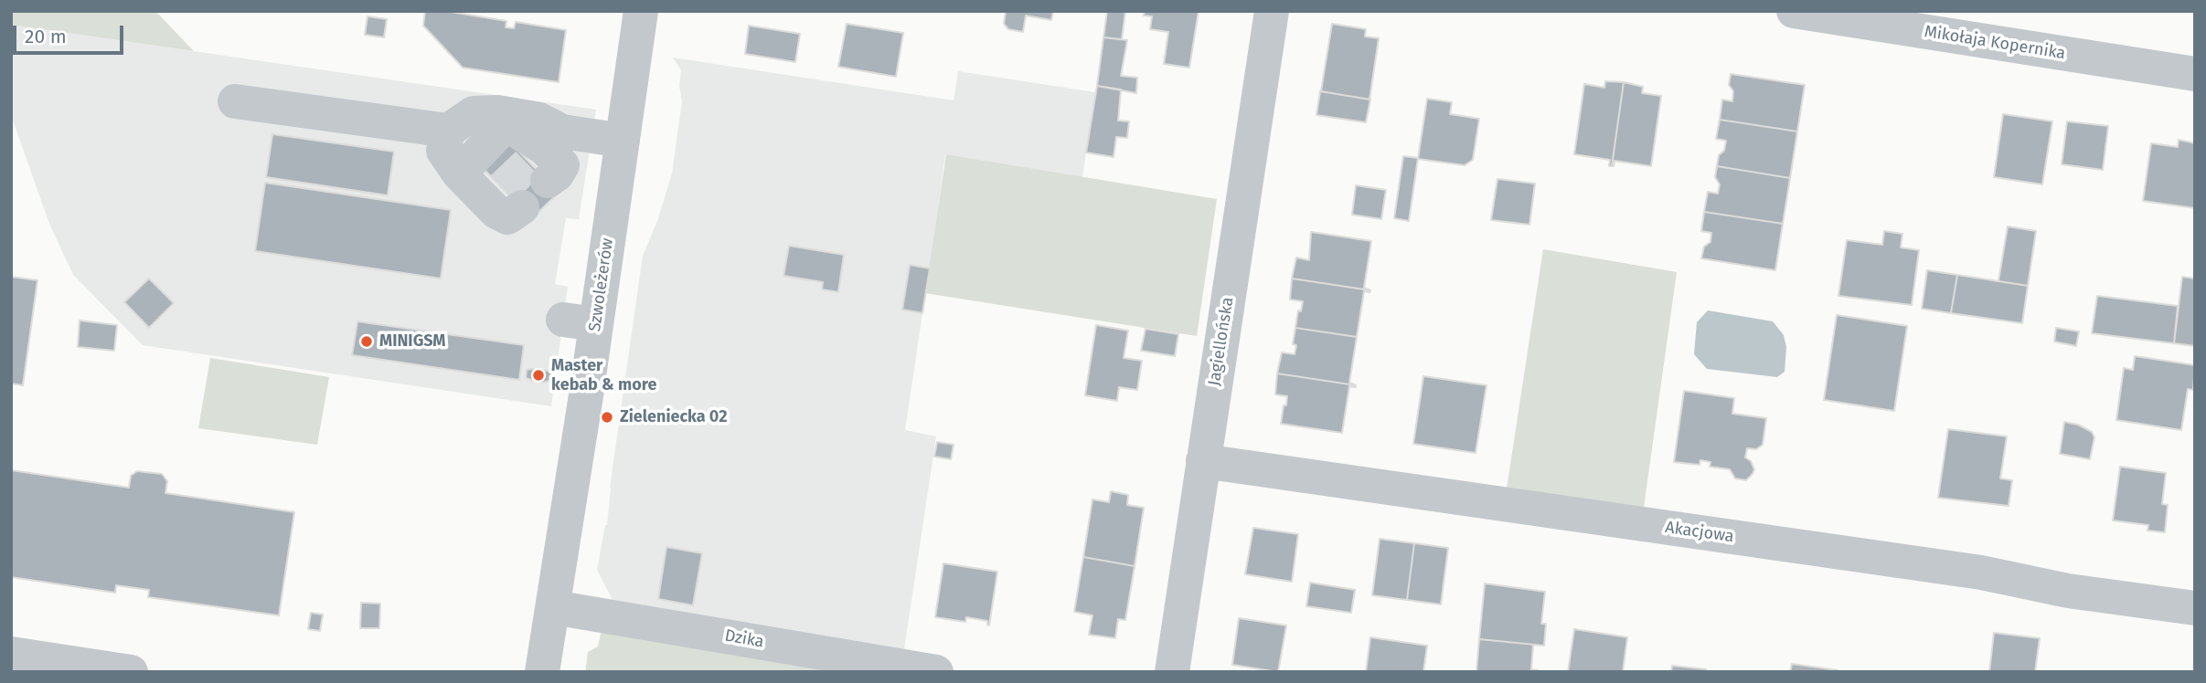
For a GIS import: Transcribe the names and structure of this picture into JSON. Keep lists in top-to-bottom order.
{
  "streets": {
    "street": [
      "Mikołaja Kopernika",
      "Szwoleżerów",
      "Jagiellońska",
      "Akacjowa",
      "Dzika"
    ]
  },
  "crossings": [
    ["Szwoleżerów", "Dzika"],
    ["Jagiellońska", "Akacjowa"]
  ],
  "places": ["MINIGSM", "Master kebab & more", "Zieleniecka 02"],
  "scale_bar": "20 m"
}
